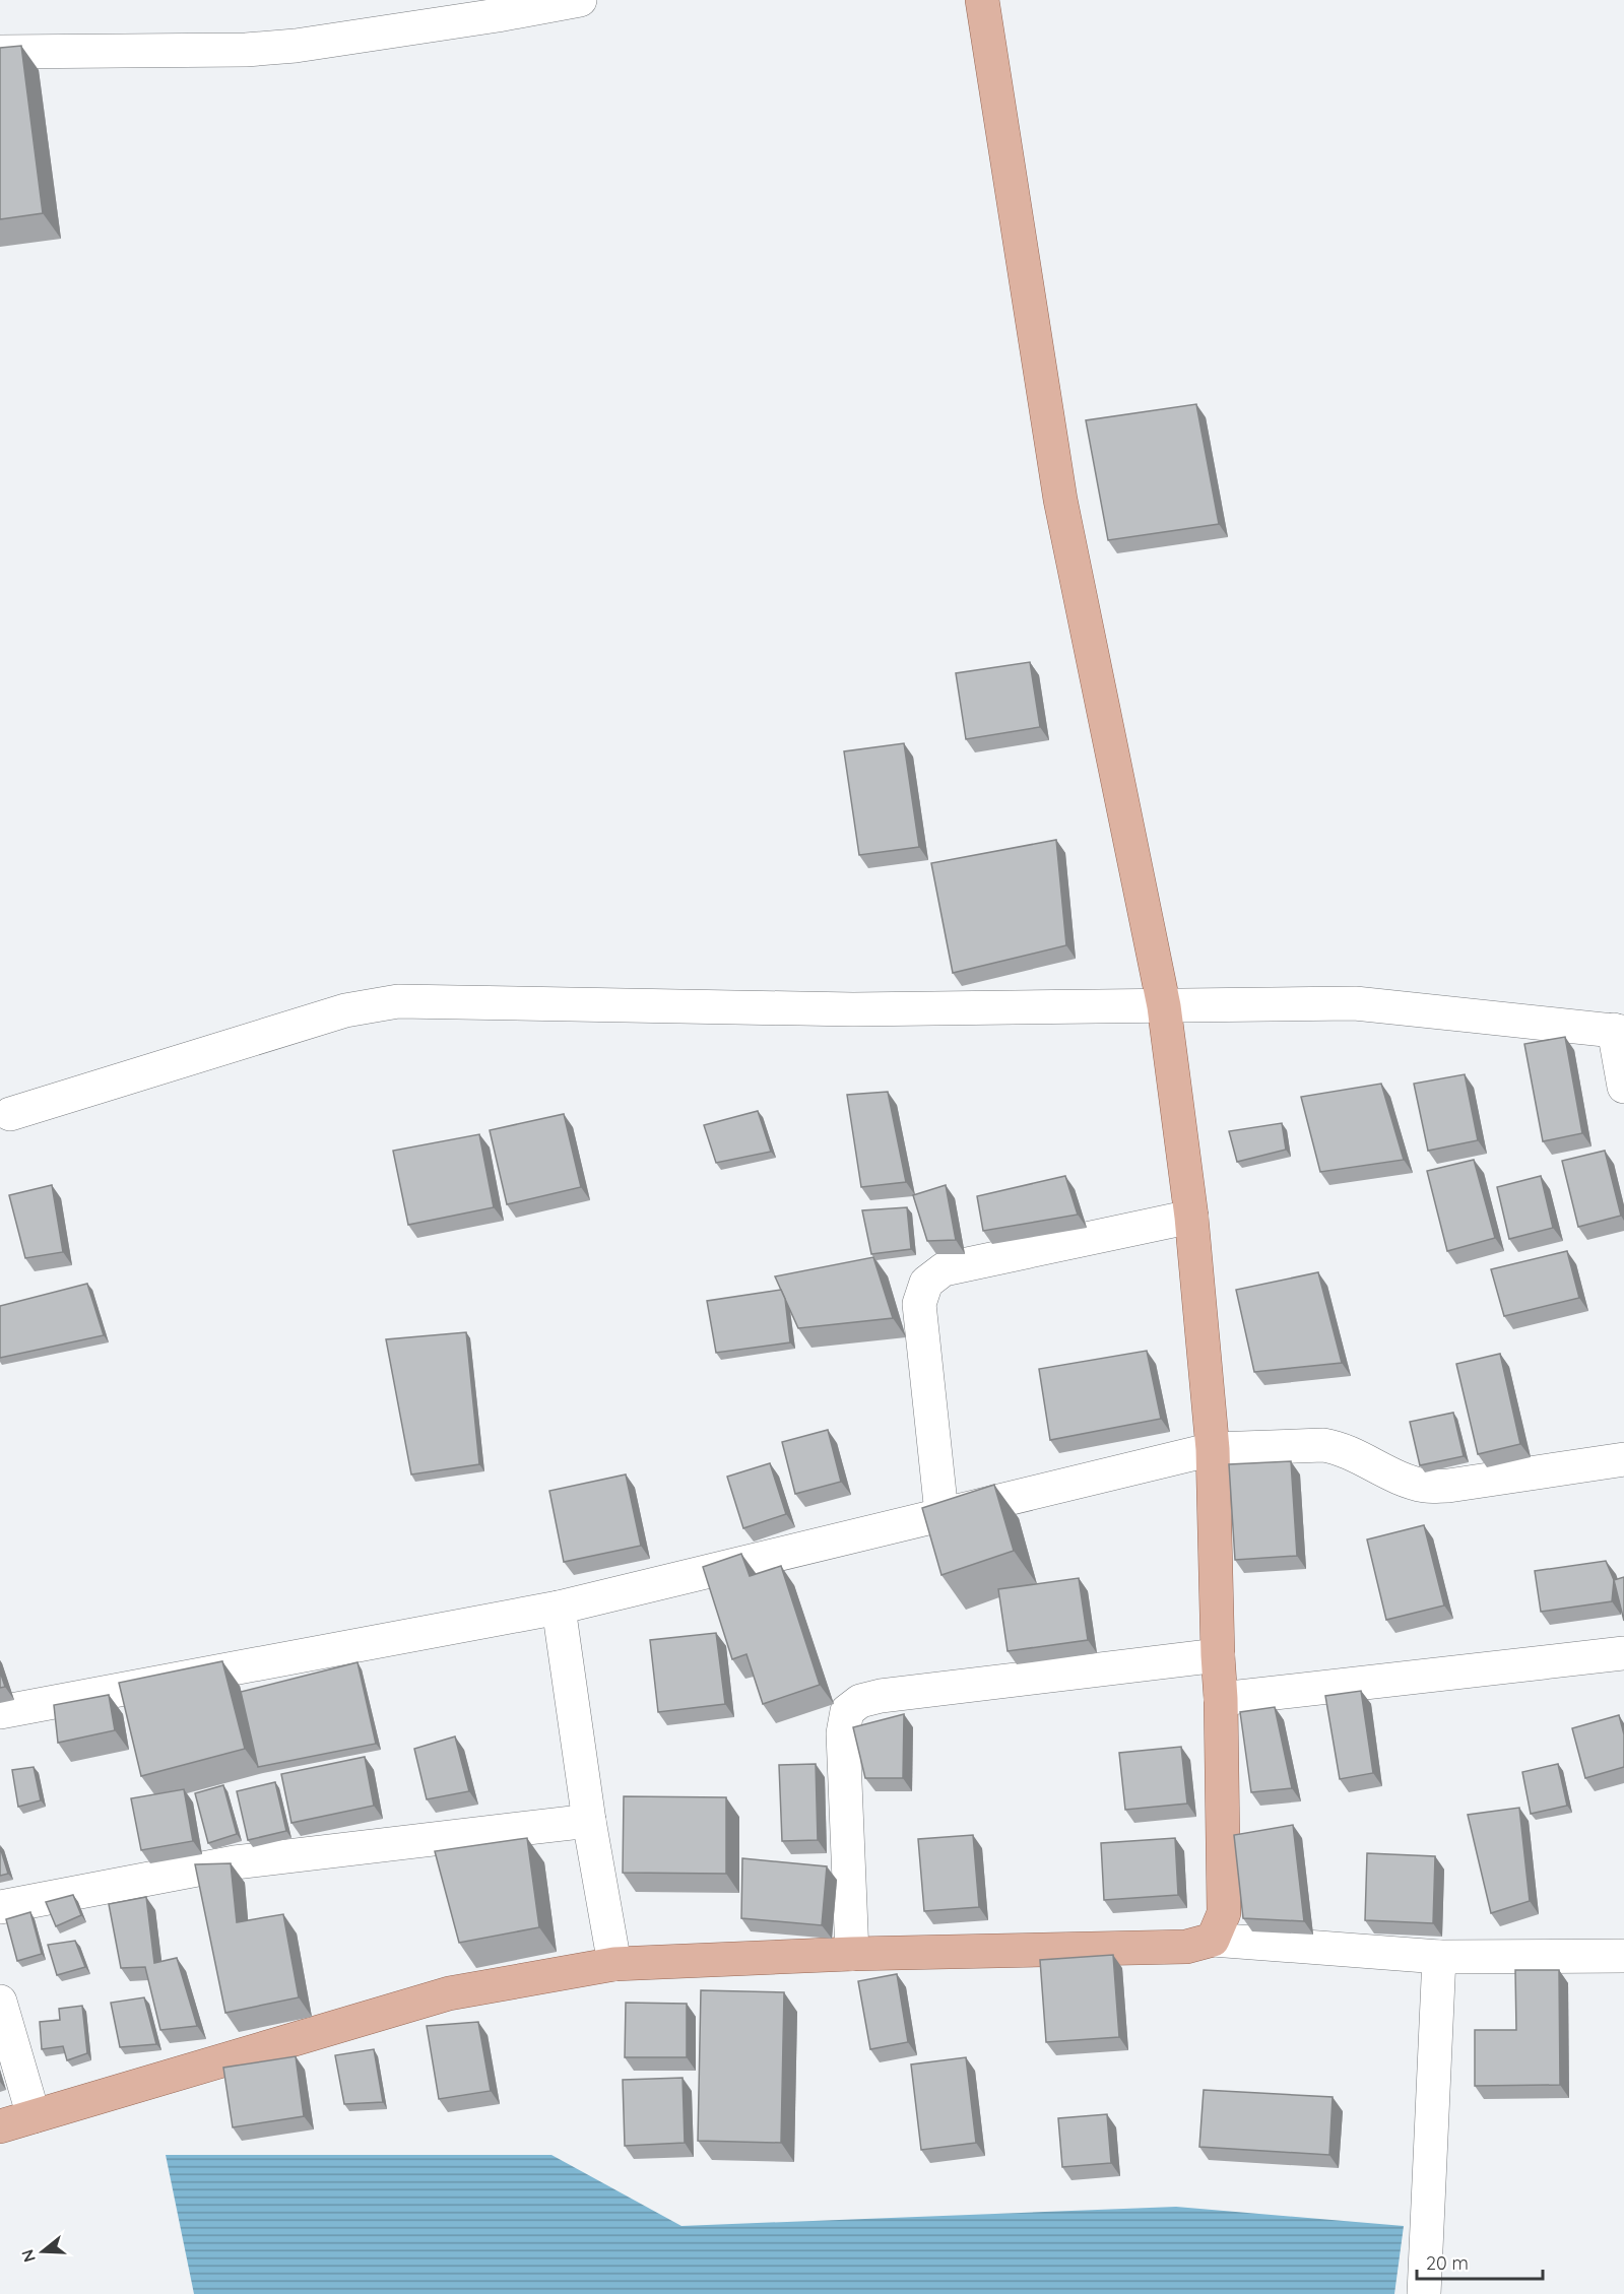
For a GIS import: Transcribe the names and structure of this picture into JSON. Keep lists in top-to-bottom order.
{
  "scale_bar": "20 m",
  "north": "left"
}
